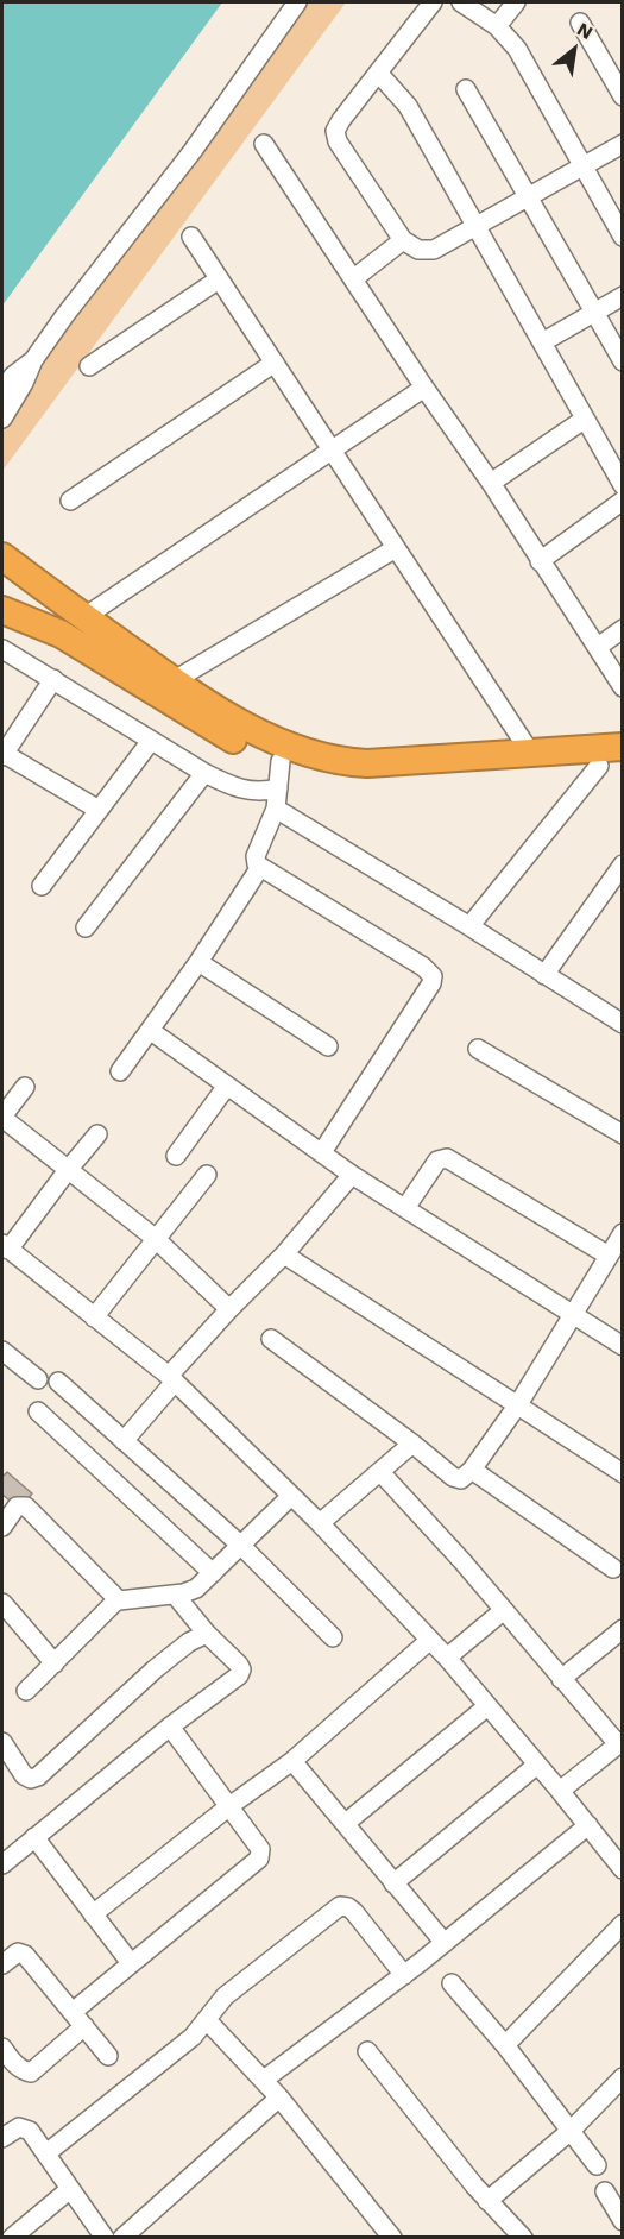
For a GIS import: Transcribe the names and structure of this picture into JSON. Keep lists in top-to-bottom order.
{
  "north": "top right"
}
